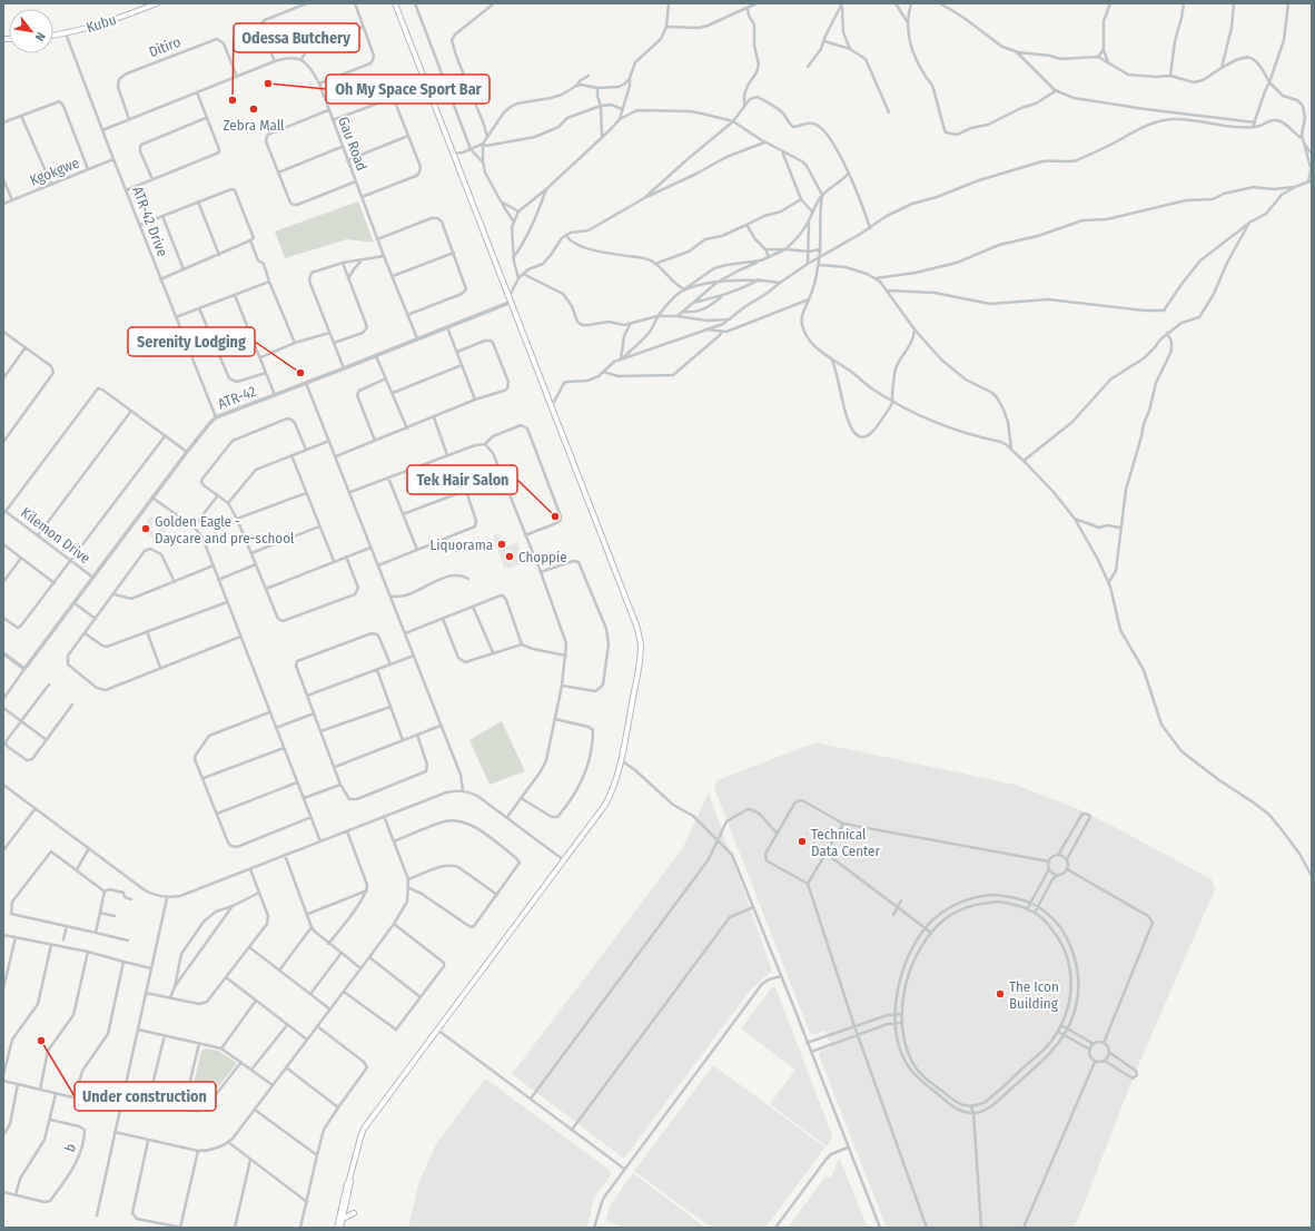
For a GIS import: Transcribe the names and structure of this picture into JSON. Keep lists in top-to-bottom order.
{
  "streets": {
    "main road": ["Kubu"],
    "street": [
      "Ditiro",
      "Gau Road",
      "Kgokgwe",
      "ATR-42 Drive",
      "ATR-42",
      "Kilemon Drive",
      "b"
    ]
  },
  "crossings": [
    ["Kubu", "ATR-42 Drive"],
    ["Gau Road", "ATR-42"],
    ["Kgokgwe", "ATR-42 Drive"],
    ["ATR-42 Drive", "ATR-42"],
    ["ATR-42", "Kilemon Drive"]
  ],
  "places": [
    "Oh My Space Sport Bar",
    "Odessa Butchery",
    "Zebra Mall",
    "Serenity Lodging",
    "Tek Hair Salon",
    "Golden Eagle - Daycare and pre-school",
    "Liquorama",
    "Choppie",
    "Technical Data Center",
    "The Icon Building",
    "Under construction"
  ],
  "north": "bottom right"
}
